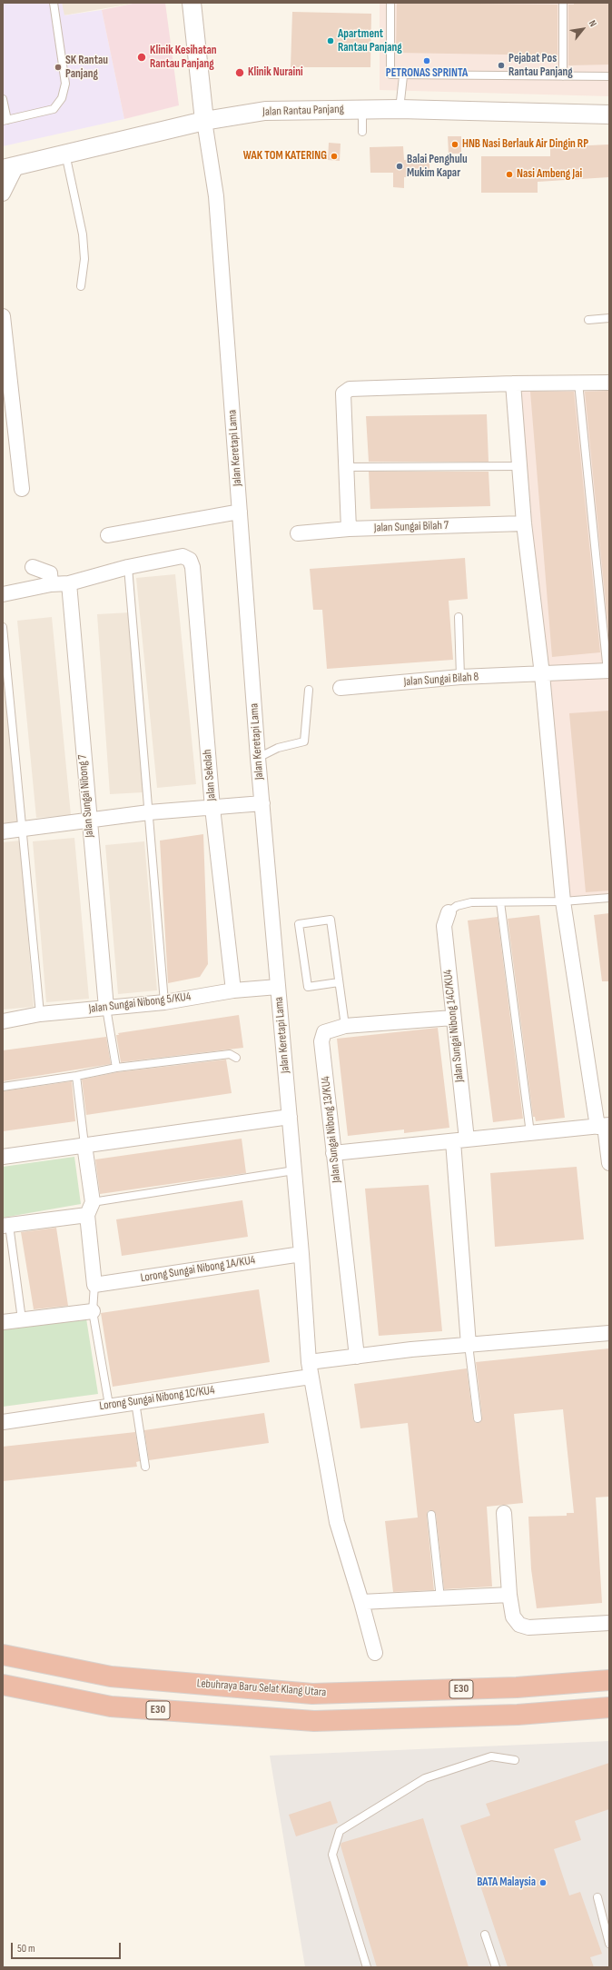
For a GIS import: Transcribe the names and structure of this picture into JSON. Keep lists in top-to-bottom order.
{
  "streets": {
    "highway": ["Lebuhraya Baru Selat Klang Utara", "E30"],
    "street": [
      "Jalan Rantau Panjang",
      "Jalan Keretapi Lama",
      "Jalan Sungai Bilah 7",
      "Jalan Sungai Bilah 8",
      "Jalan Sekolah",
      "Jalan Sungai Nibong 7",
      "Jalan Sungai Nibong 5/KU4",
      "Jalan Sungai Nibong 14C/KU4",
      "Jalan Sungai Nibong 13/KU4",
      "Lorong Sungai Nibong 1A/KU4",
      "Lorong Sungai Nibong 1C/KU4"
    ]
  },
  "crossings": [
    ["Jalan Rantau Panjang", "Jalan Keretapi Lama"],
    ["Jalan Keretapi Lama", "Jalan Sungai Nibong 5/KU4"],
    ["Jalan Keretapi Lama", "Lorong Sungai Nibong 1A/KU4"],
    ["Jalan Keretapi Lama", "Lorong Sungai Nibong 1C/KU4"],
    ["Jalan Sekolah", "Jalan Sungai Nibong 5/KU4"],
    ["Jalan Sungai Nibong 7", "Jalan Sungai Nibong 5/KU4"],
    ["Jalan Sungai Nibong 14C/KU4", "Jalan Sungai Nibong 13/KU4"]
  ],
  "places": [
    "Apartment Rantau Panjang",
    "Klinik Kesihatan Rantau Panjang",
    "PETRONAS SPRINTA",
    "Pejabat Pos Rantau Panjang",
    "SK Rantau Panjang",
    "Klinik Nuraini",
    "HNB Nasi Berlauk Air Dingin RP",
    "WAK TOM KATERING",
    "Balai Penghulu Mukim Kapar",
    "Nasi Ambeng Jai",
    "BATA Malaysia"
  ],
  "scale_bar": "50 m",
  "north": "top right"
}
